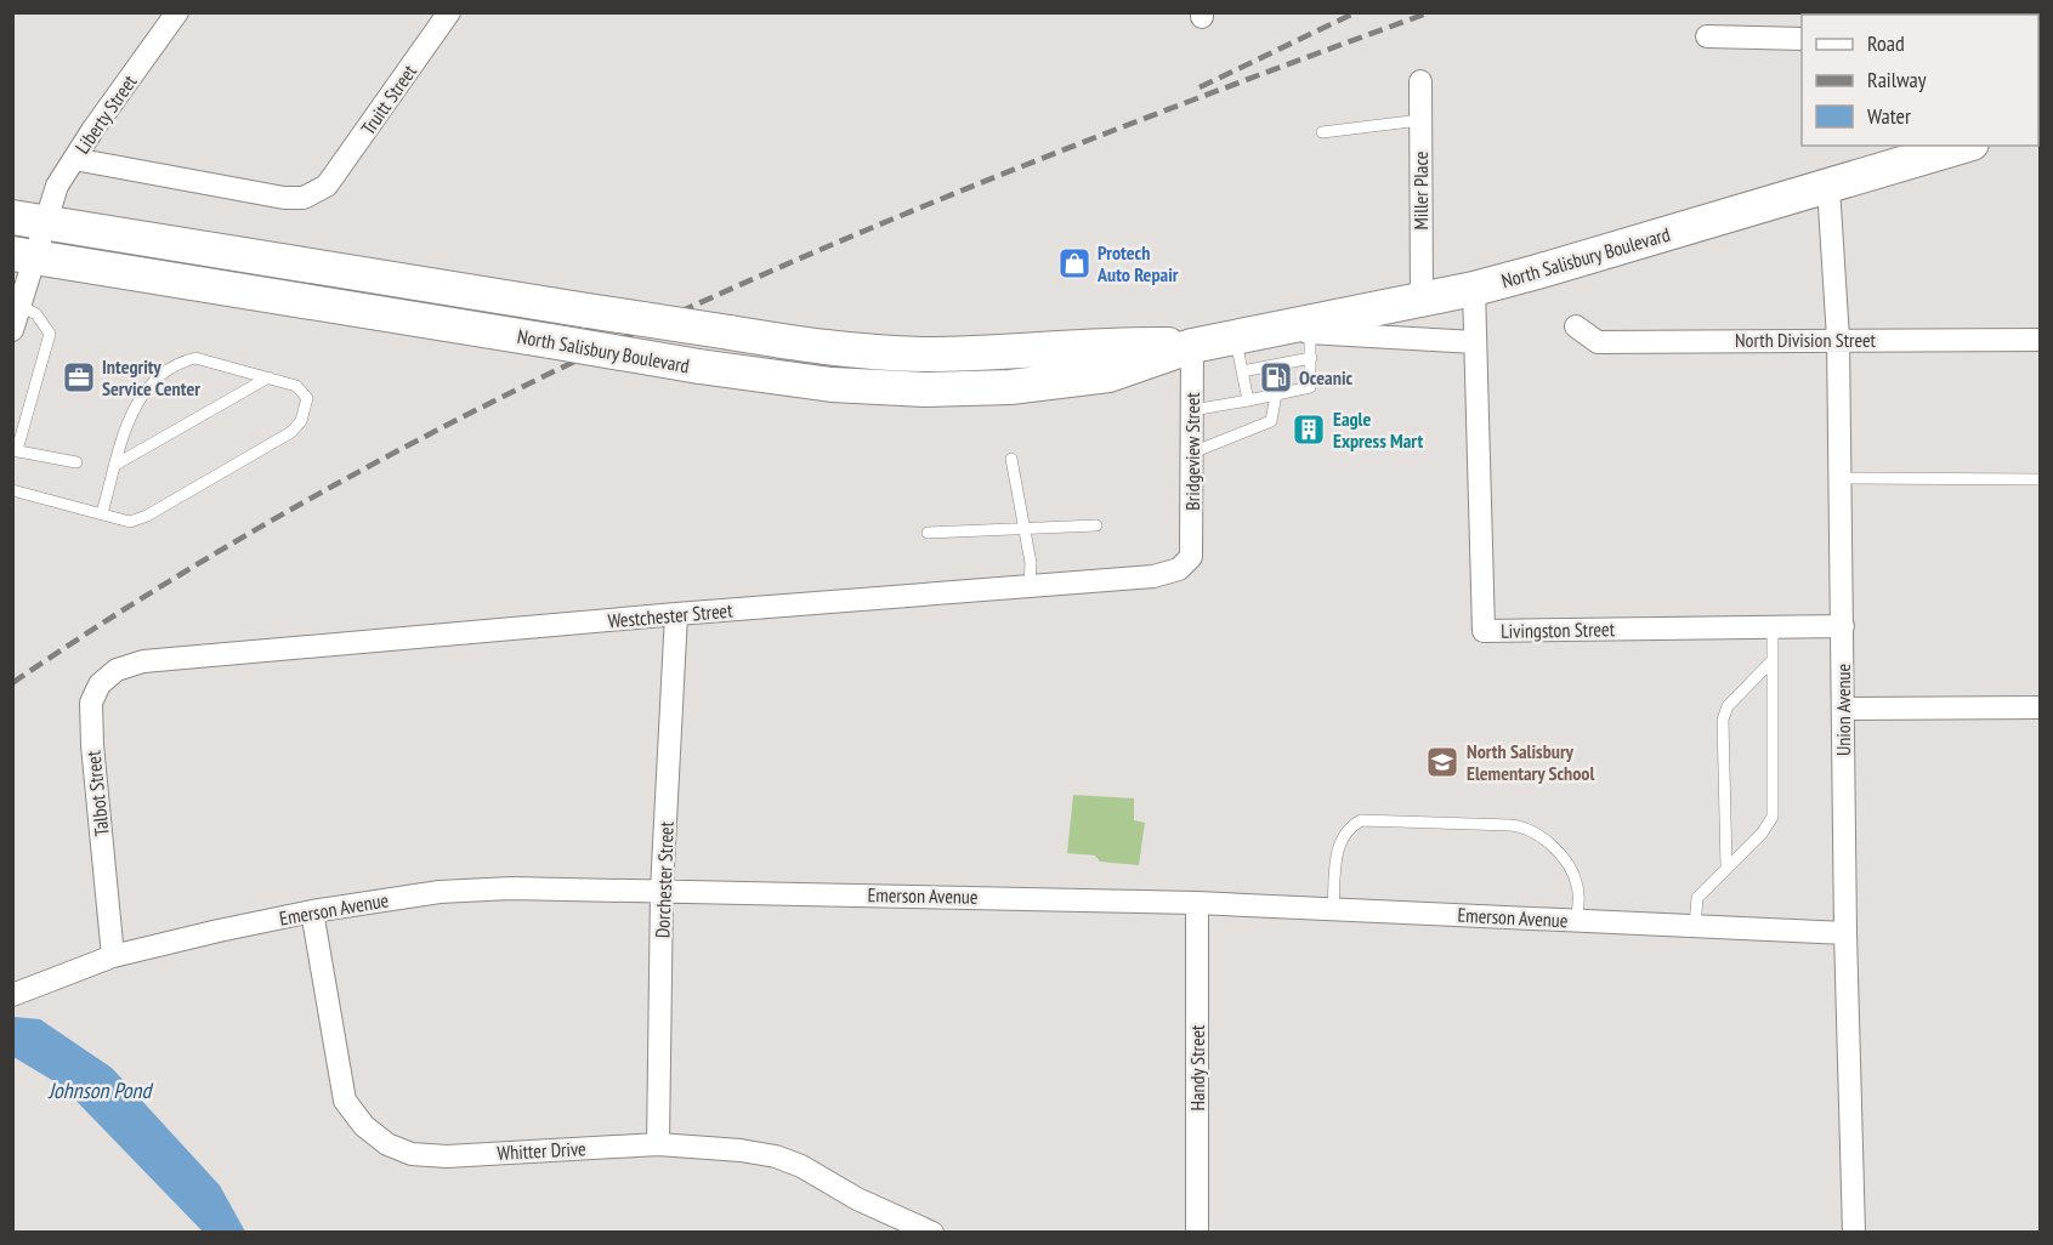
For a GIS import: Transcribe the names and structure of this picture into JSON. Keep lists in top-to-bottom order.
{
  "streets": {
    "main road": ["North Salisbury Boulevard"],
    "street": [
      "Truitt Street",
      "Liberty Street",
      "Miller Place",
      "North Division Street",
      "Bridgeview Street",
      "Westchester Street",
      "Livingston Street",
      "Union Avenue",
      "Talbot Street",
      "Dorchester Street",
      "Emerson Avenue",
      "Handy Street",
      "Whitter Drive"
    ]
  },
  "crossings": [
    ["Truitt Street", "Liberty Street"],
    ["Liberty Street", "North Salisbury Boulevard"],
    ["Miller Place", "North Salisbury Boulevard"],
    ["North Salisbury Boulevard", "Bridgeview Street"],
    ["North Salisbury Boulevard", "Livingston Street"],
    ["North Salisbury Boulevard", "Union Avenue"],
    ["North Division Street", "Union Avenue"],
    ["Bridgeview Street", "Westchester Street"],
    ["Westchester Street", "Talbot Street"],
    ["Westchester Street", "Dorchester Street"],
    ["Livingston Street", "Union Avenue"],
    ["Union Avenue", "Emerson Avenue"],
    ["Talbot Street", "Emerson Avenue"],
    ["Dorchester Street", "Emerson Avenue"],
    ["Dorchester Street", "Whitter Drive"],
    ["Emerson Avenue", "Handy Street"],
    ["Emerson Avenue", "Whitter Drive"]
  ],
  "water": ["Johnson Pond"],
  "places": {
    "shop": ["Protech Auto Repair"],
    "office": ["Integrity Service Center"],
    "fuel station": ["Oceanic"],
    "building": ["Eagle Express Mart"],
    "school or university": ["North Salisbury Elementary School"]
  },
  "legend": ["Road", "Railway", "Water"]
}
